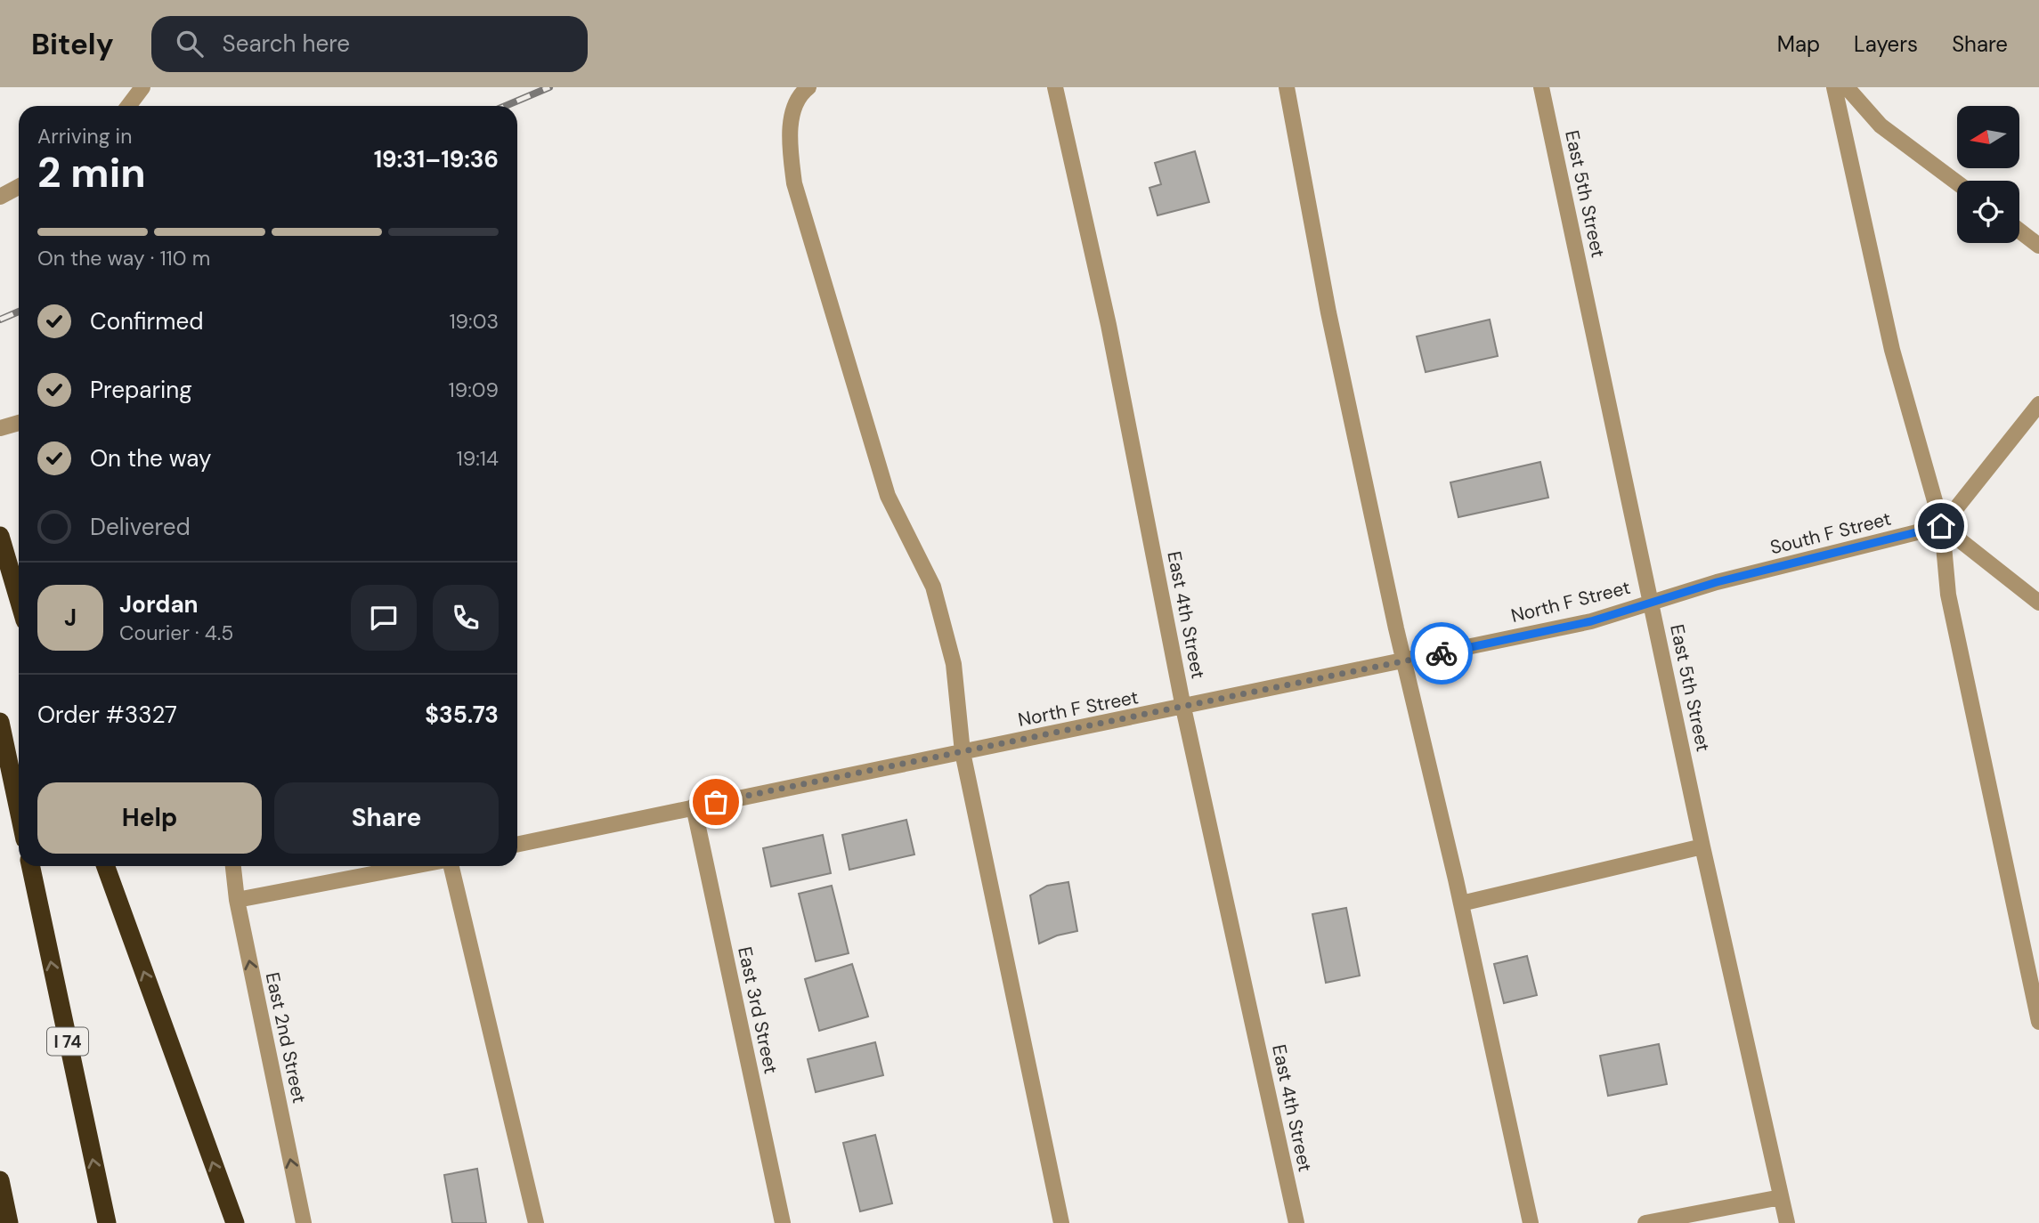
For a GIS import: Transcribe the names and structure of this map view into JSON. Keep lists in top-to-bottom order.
{
  "streets": {
    "highway": ["I 74"],
    "street": [
      "East 5th Street",
      "South F Street",
      "North F Street",
      "East 4th Street",
      "East 3rd Street",
      "East 2nd Street"
    ]
  },
  "crossings": [
    ["East 5th Street", "South F Street"],
    ["East 5th Street", "North F Street"],
    ["South F Street", "North F Street"],
    ["North F Street", "East 4th Street"],
    ["North F Street", "East 3rd Street"]
  ],
  "one_way": ["East 2nd Street"],
  "north": "left",
  "page": {
    "header": "Bitely",
    "search": "Search here",
    "nav": ["Map", "Layers", "Share"],
    "heading": ["2 min", "Arriving in", "19:31–19:36"],
    "panel": [
      "Jordan",
      "Courier · 4.5",
      "Order #3327",
      "$35.73"
    ],
    "bar": "On the way · 110 m",
    "list": [
      ["Confirmed", "19:03"],
      ["Preparing", "19:09"],
      ["On the way", "19:14"],
      "Delivered"
    ],
    "round": "J",
    "buttons": ["Help", "Share"]
  }
}
